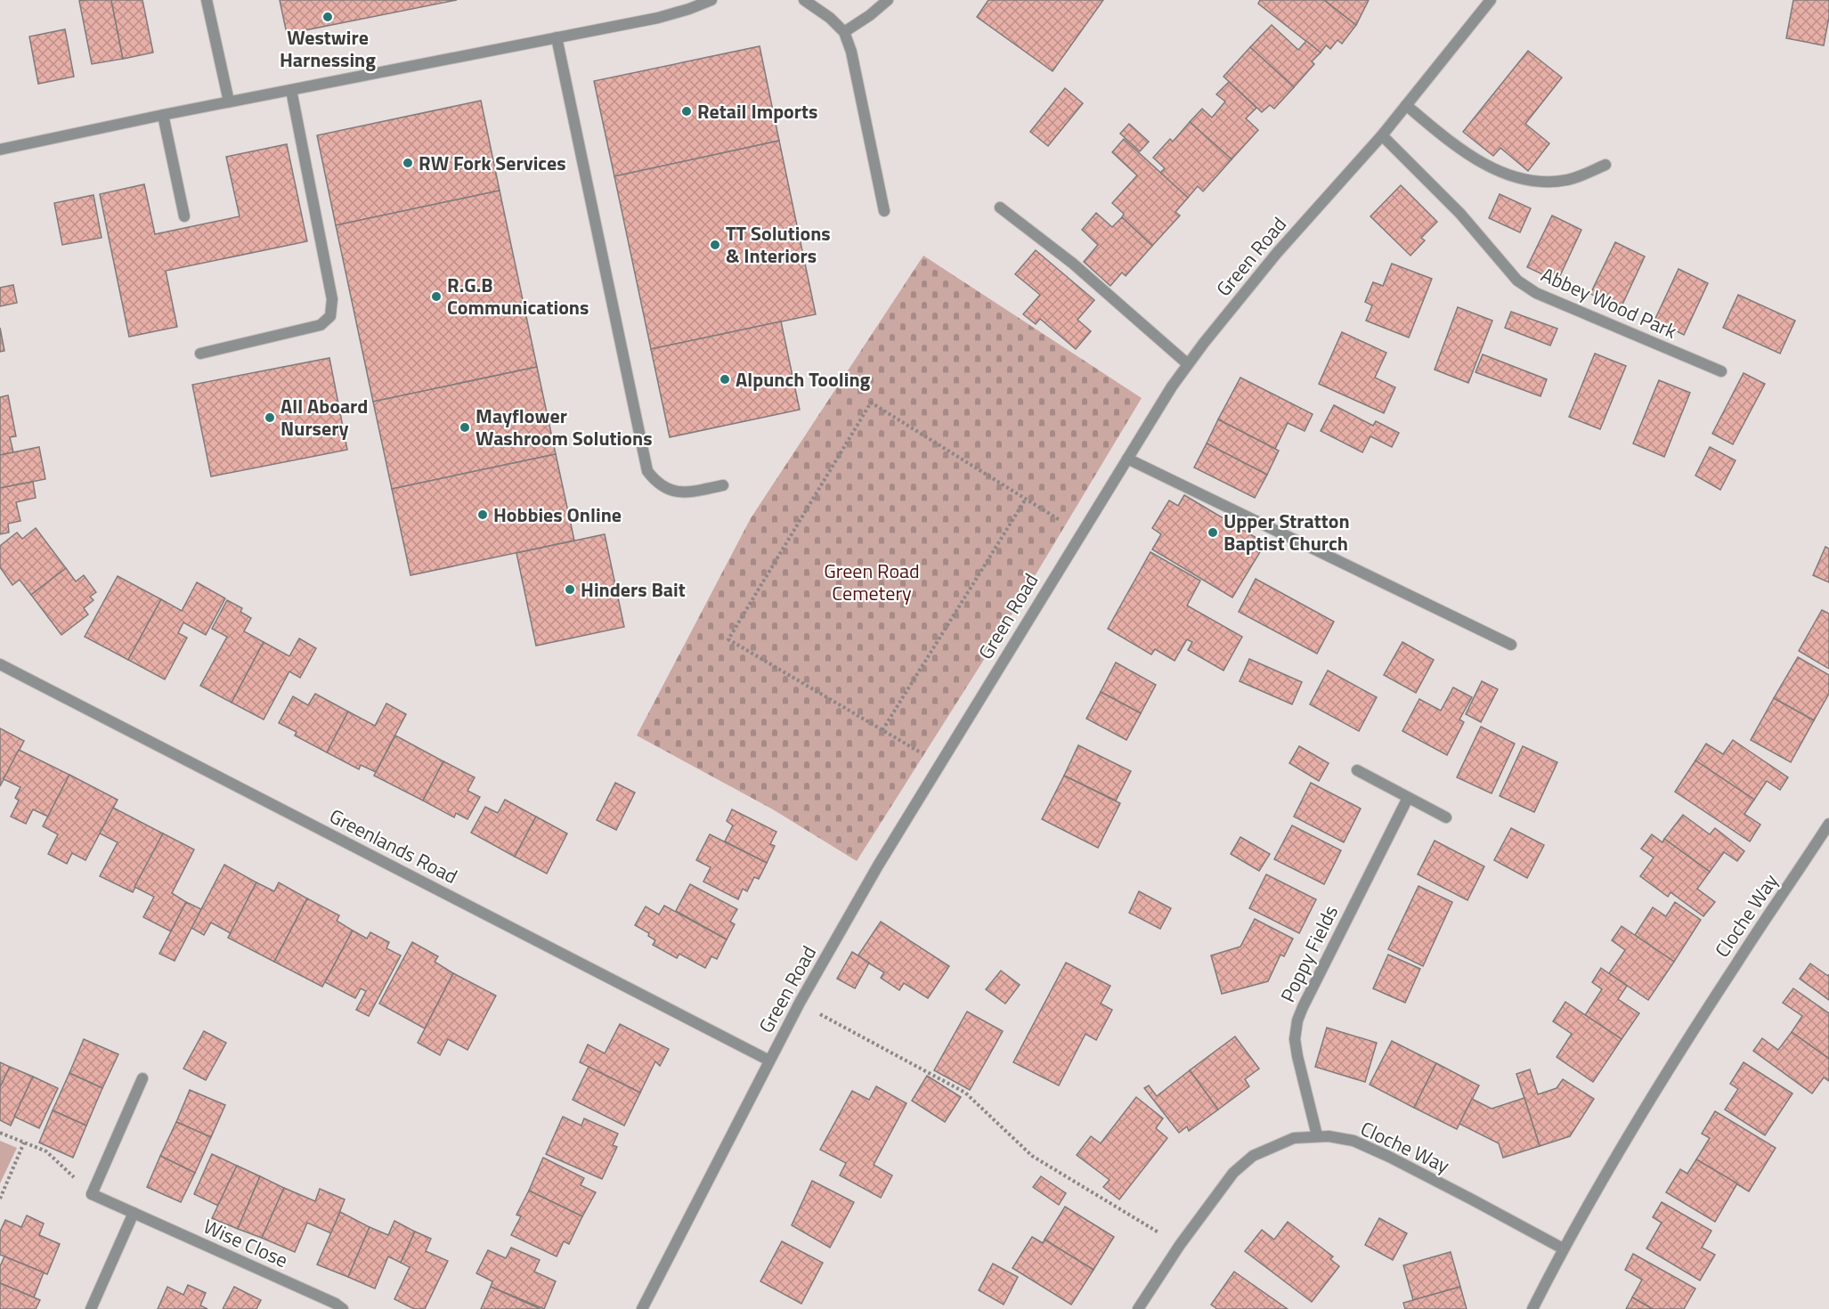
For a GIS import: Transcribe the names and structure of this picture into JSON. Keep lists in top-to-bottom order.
{
  "streets": {
    "street": [
      "Green Road",
      "Abbey Wood Park",
      "Greenlands Road",
      "Cloche Way",
      "Poppy Fields",
      "Wise Close"
    ]
  },
  "crossings": [
    ["Green Road", "Abbey Wood Park"],
    ["Green Road", "Greenlands Road"],
    ["Cloche Way", "Poppy Fields"]
  ],
  "parks": ["Green Road Cemetery"],
  "places": [
    "Westwire Harnessing",
    "Retail Imports",
    "RW Fork Services",
    "TT Solutions & Interiors",
    "R.G.B Communications",
    "Alpunch Tooling",
    "All Aboard Nursery",
    "Mayflower Washroom Solutions",
    "Hobbies Online",
    "Upper Stratton Baptist Church",
    "Hinders Bait"
  ]
}
